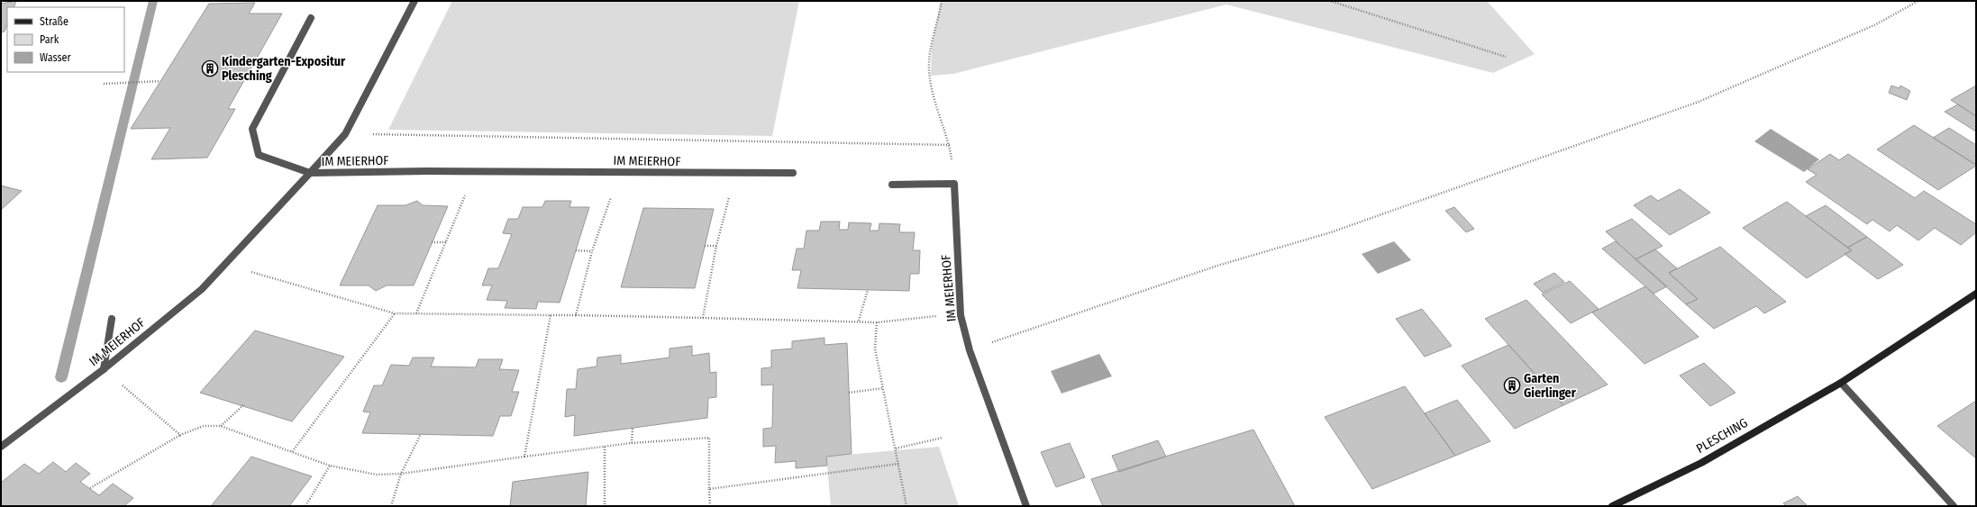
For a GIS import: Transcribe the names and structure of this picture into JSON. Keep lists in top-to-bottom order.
{
  "streets": {
    "main road": ["PLESCHING"],
    "street": ["IM MEIERHOF"]
  },
  "places": {
    "building": ["Kindergarten-Expositur Plesching", "Garten Gierlinger"]
  },
  "legend": ["Straße", "Park", "Wasser"]
}
